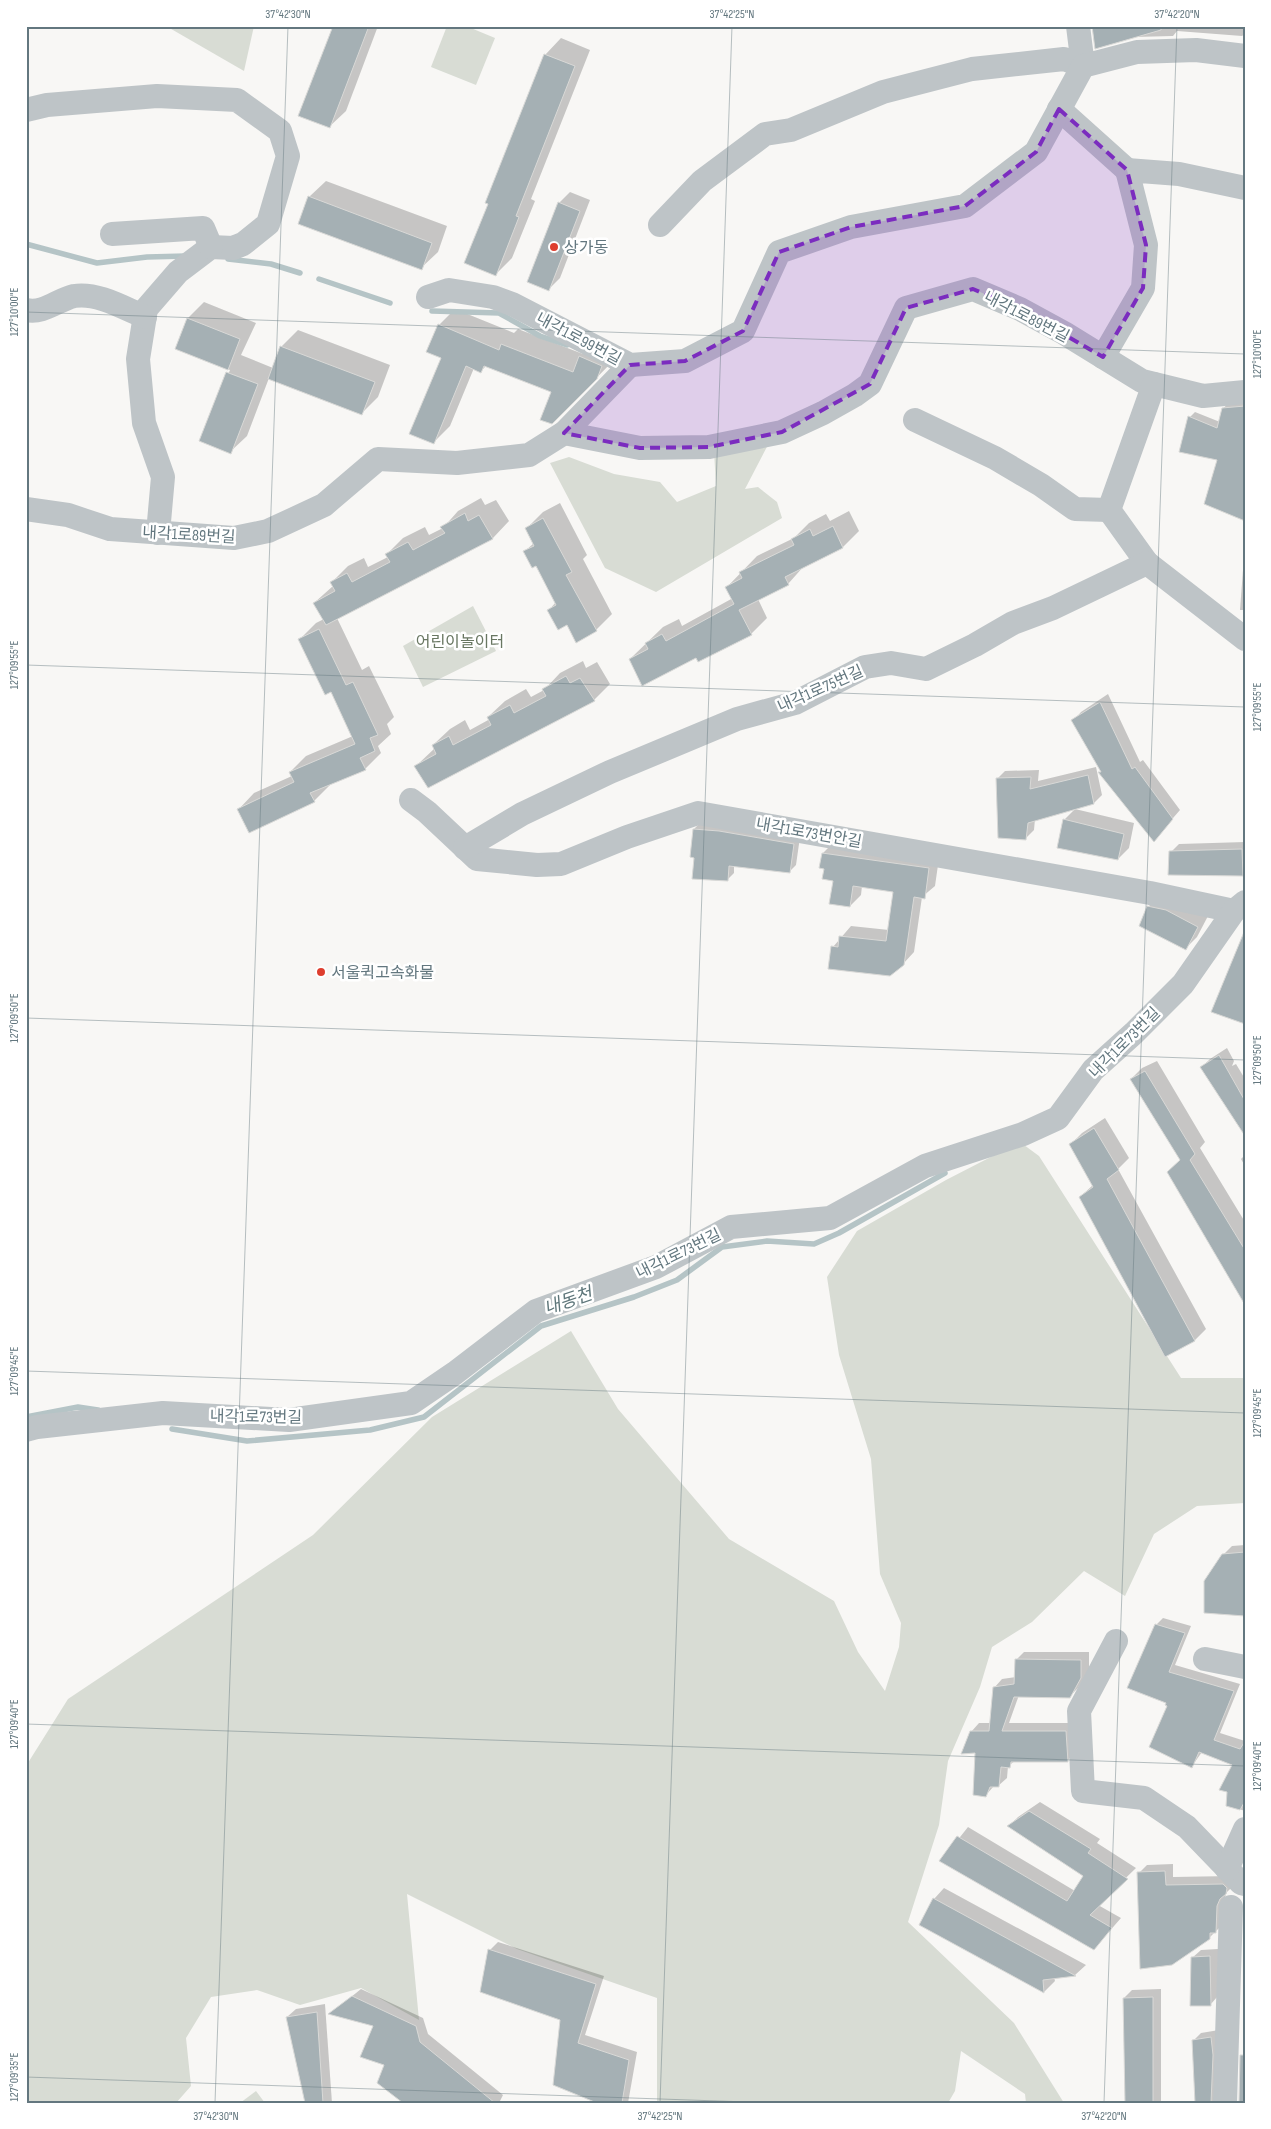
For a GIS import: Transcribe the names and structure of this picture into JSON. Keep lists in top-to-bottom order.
{
  "streets": {
    "street": [
      "내각1로89번길",
      "내각1로99번길",
      "내각1로75번길",
      "내각1로73번안길",
      "내각1로73번길"
    ]
  },
  "crossings": [
    ["내각1로89번길", "내각1로99번길"],
    ["내각1로75번길", "내각1로73번안길"],
    ["내각1로73번안길", "내각1로73번길"]
  ],
  "water": ["내동천"],
  "parks": ["어린이놀이터"],
  "places": ["상가동", "서울퀵고속화물"],
  "coordinates": [
    "37°42'30\"N",
    "37°42'25\"N",
    "37°42'20\"N",
    "127°10'00\"E",
    "127°09'55\"E",
    "127°09'50\"E",
    "127°09'45\"E",
    "127°09'40\"E",
    "127°09'35\"E"
  ]
}
